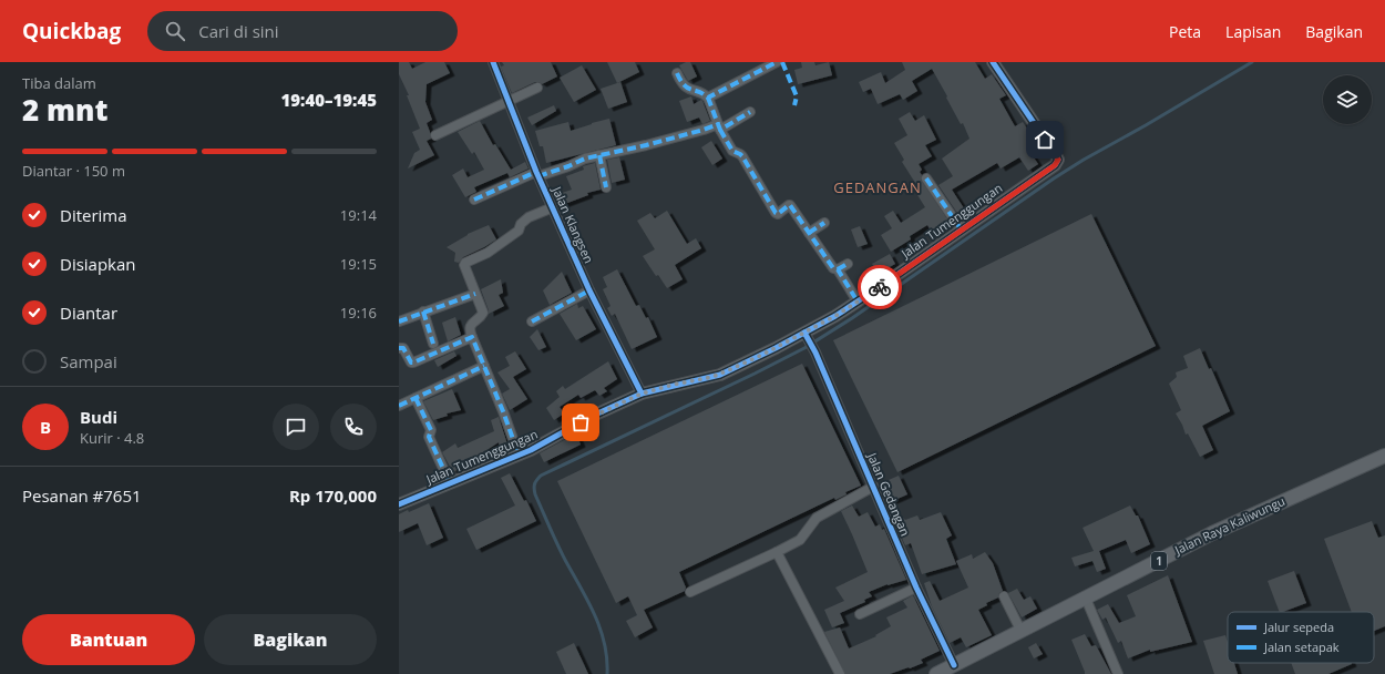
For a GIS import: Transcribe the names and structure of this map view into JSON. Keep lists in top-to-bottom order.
{
  "streets": {
    "main road": ["Jalan Raya Kaliwungu", "1"],
    "street": ["Jalan Tumenggungan", "Jalan Klangsen", "Jalan Gedangan"]
  },
  "crossings": [
    ["Jalan Tumenggungan", "Jalan Klangsen"],
    ["Jalan Tumenggungan", "Jalan Gedangan"],
    ["Jalan Gedangan", "Jalan Raya Kaliwungu"]
  ],
  "districts": ["GEDANGAN"],
  "legend": ["Jalur sepeda", "Jalan setapak"],
  "page": {
    "header": "Quickbag",
    "search": "Cari di sini",
    "nav": ["Peta", "Lapisan", "Bagikan"],
    "heading": ["2 mnt", "Tiba dalam", "19:40–19:45"],
    "panel": [
      "Budi",
      "Kurir · 4.8",
      "Pesanan #7651",
      "Rp 170,000"
    ],
    "bar": "Diantar · 150 m",
    "list": [
      ["Diterima", "19:14"],
      ["Disiapkan", "19:15"],
      ["Diantar", "19:16"],
      "Sampai"
    ],
    "round": "B",
    "buttons": ["Bantuan", "Bagikan"]
  }
}
